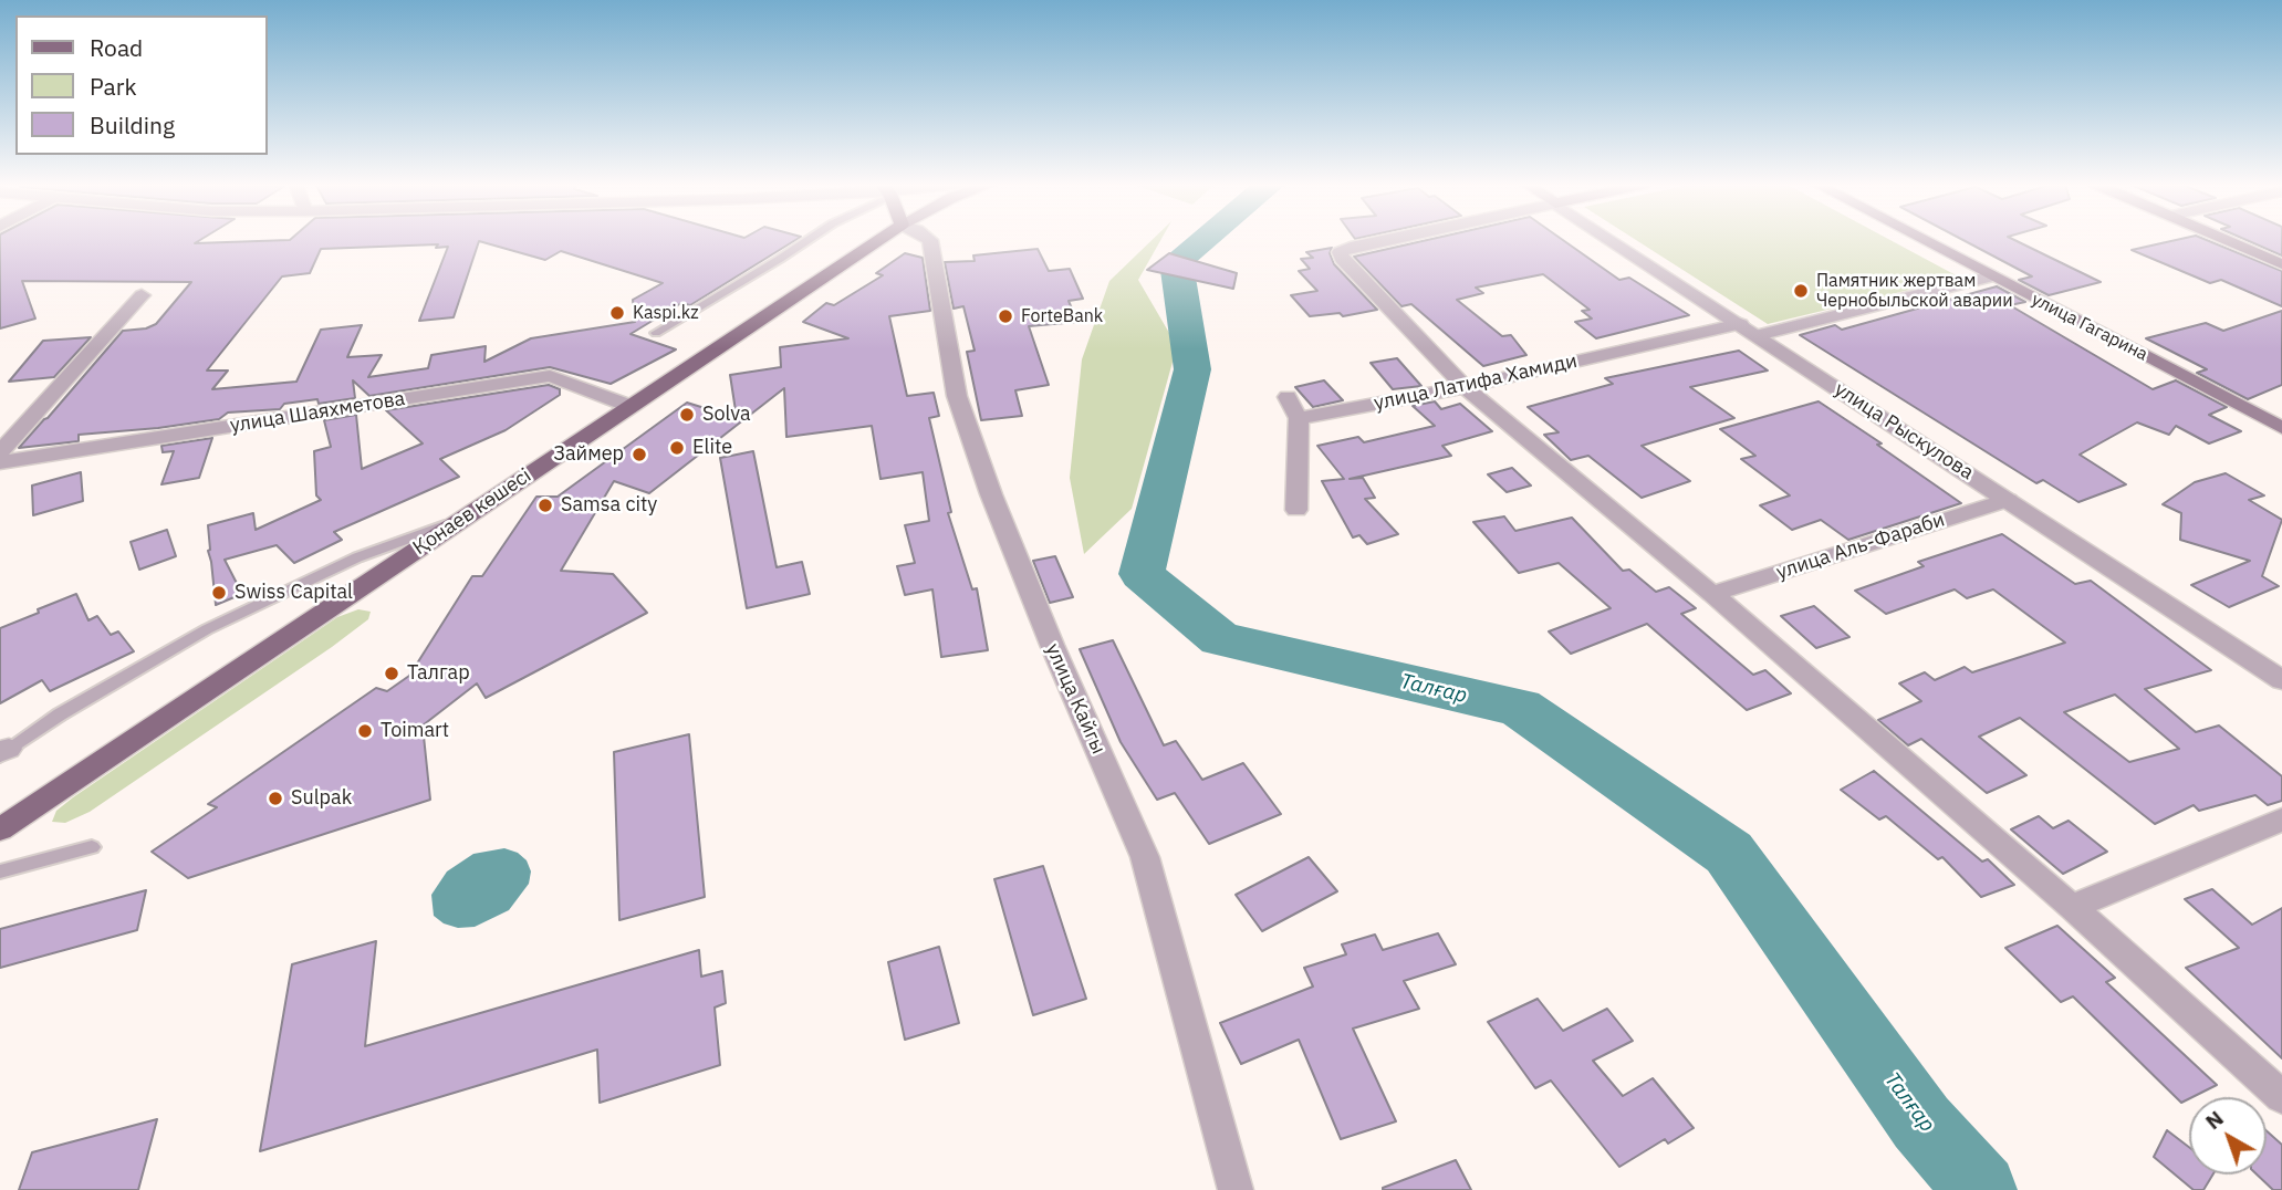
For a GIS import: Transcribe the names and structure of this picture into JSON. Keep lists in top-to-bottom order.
{
  "streets": {
    "main road": ["улица Гагарина", "Қонаев көшесі"],
    "street": [
      "улица Латифа Хамиди",
      "улица Шаяхметова",
      "улица Рыскулова",
      "улица Аль-Фараби",
      "улица Кайгы"
    ]
  },
  "crossings": [
    ["улица Латифа Хамиди", "улица Рыскулова"],
    ["улица Шаяхметова", "Қонаев көшесі"],
    ["улица Рыскулова", "улица Аль-Фараби"]
  ],
  "water": ["Талғар"],
  "places": [
    "Памятник жертвам Чернобыльской аварии",
    "Kaspi.kz",
    "ForteBank",
    "Solva",
    "Elite",
    "Займер",
    "Samsa city",
    "Swiss Capital",
    "Талгар",
    "Toimart",
    "Sulpak"
  ],
  "legend": ["Road", "Park", "Building"],
  "north": "top left"
}
